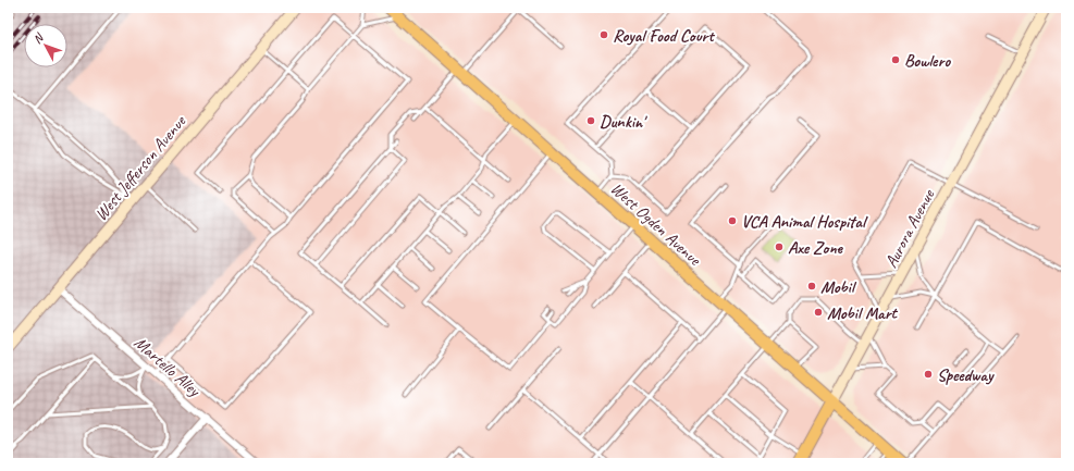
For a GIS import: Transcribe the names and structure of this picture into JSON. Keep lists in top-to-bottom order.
{
  "streets": {
    "main road": ["West Ogden Avenue", "Aurora Avenue"],
    "street": ["West Jefferson Avenue", "Martello Alley"]
  },
  "crossings": [
    ["West Jefferson Avenue", "Martello Alley"],
    ["West Ogden Avenue", "Aurora Avenue"]
  ],
  "places": [
    "Royal Food Court",
    "Bowlero",
    "Dunkin'",
    "VCA Animal Hospital",
    "Axe Zone",
    "Mobil",
    "Mobil Mart",
    "Speedway"
  ],
  "north": "top left"
}
